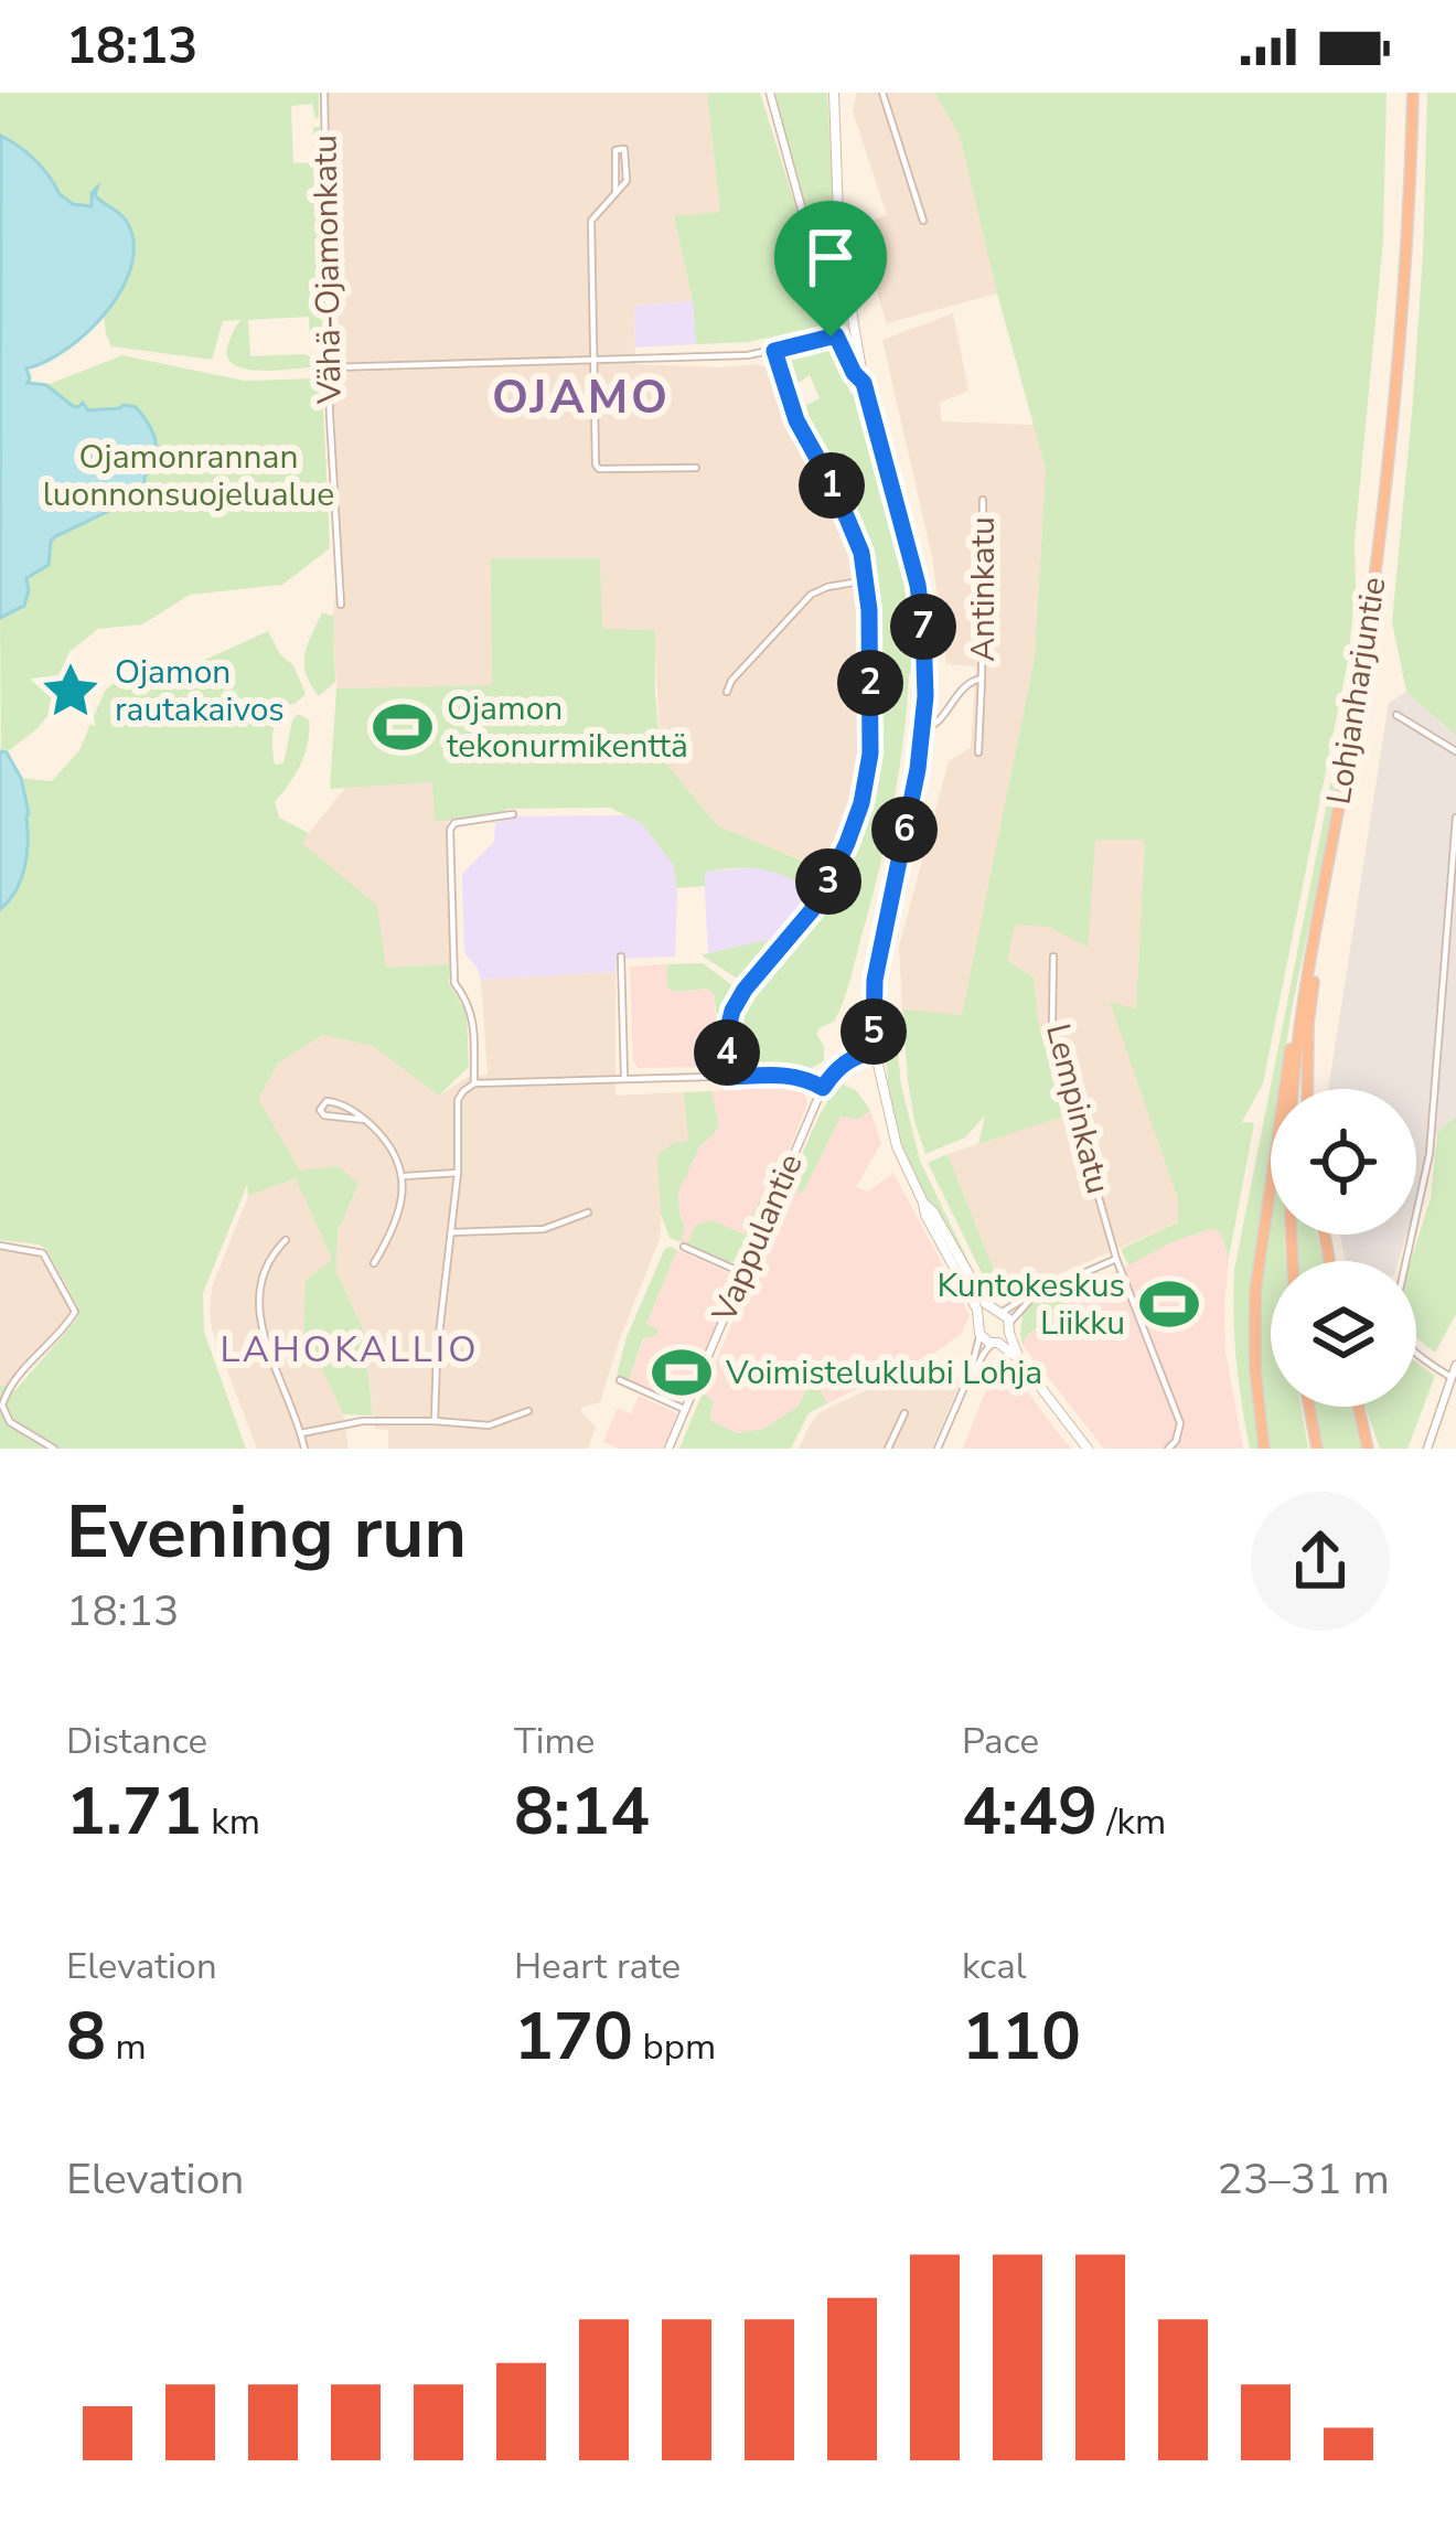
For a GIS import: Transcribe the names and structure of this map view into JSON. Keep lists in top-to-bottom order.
{
  "streets": {
    "highway": ["Lohjanharjuntie"],
    "street": [
      "Vähä-Ojamonkatu",
      "Antinkatu",
      "Lempinkatu",
      "Vappulantie"
    ]
  },
  "districts": ["OJAMO", "LAHOKALLIO"],
  "parks": ["Ojamonrannan luonnonsuojelualue"],
  "places": {
    "place": ["Ojamon rautakaivos"],
    "sports": ["Ojamon tekonurmikenttä", "Kuntokeskus Liikku", "Voimisteluklubi Lohja"]
  },
  "page": {
    "status": "18:13",
    "pins": [
      "1",
      "7",
      "2",
      "6",
      "3",
      "5",
      "4"
    ],
    "heading": ["Evening run", "18:13"],
    "stats": [
      ["Distance", "1.71 km"],
      ["Time", "8:14"],
      ["Pace", "4:49 /km"],
      ["Elevation", "8 m"],
      ["Heart rate", "170 bpm"],
      ["kcal", "110"]
    ],
    "chart": ["Elevation", "23–31 m"]
  }
}
